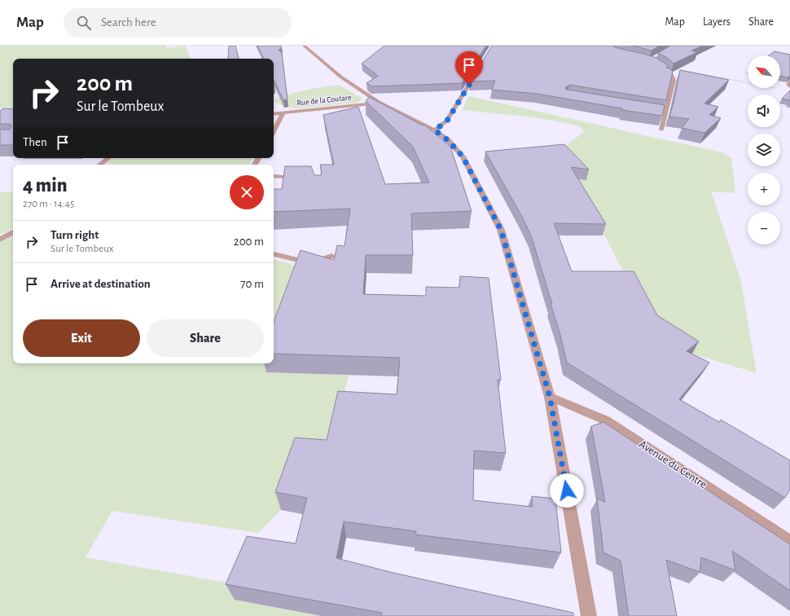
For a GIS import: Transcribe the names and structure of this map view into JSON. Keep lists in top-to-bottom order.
{
  "streets": {
    "street": ["Rue de la Coutare", "Avenue du Centre"]
  },
  "north": "top left",
  "page": {
    "header": "Map",
    "search": "Search here",
    "nav": ["Map", "Layers", "Share"],
    "map_buttons": ["+", "−"],
    "turn": ["200 m", "Sur le Tombeux"],
    "then": "Then",
    "heading": ["4 min", "270 m · 14:45"],
    "list": [
      {
        "name": "Turn right",
        "note": "Sur le Tombeux",
        "value": "200 m"
      },
      {
        "name": "Arrive at destination",
        "value": "70 m"
      }
    ],
    "buttons": ["Exit", "Share"]
  }
}
